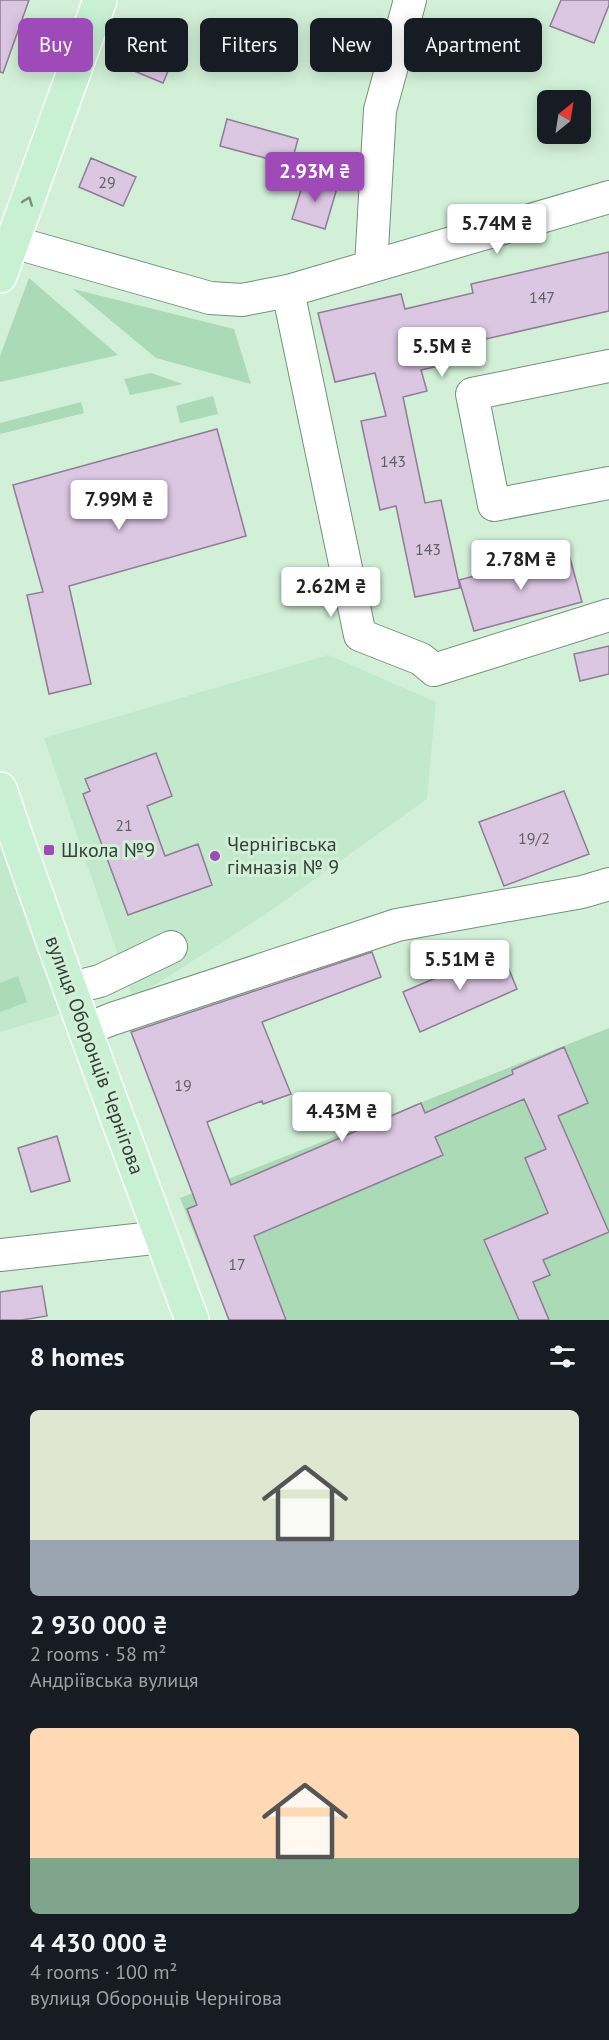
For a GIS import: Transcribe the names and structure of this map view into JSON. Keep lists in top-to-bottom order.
{
  "streets": {
    "main road": ["вулиця Оборонців Чернігова"]
  },
  "places": {
    "transit": ["Школа №9"],
    "other": ["Чернігівська гімназія № 9"]
  },
  "house_numbers": [
    "29",
    "147",
    "143",
    "143",
    "21",
    "19/2",
    "19",
    "17"
  ],
  "north": "top right",
  "page": {
    "chip": [
      "Buy",
      "Rent",
      "Filters",
      "New",
      "Apartment"
    ],
    "price": [
      "2.93M ₴",
      "5.74M ₴",
      "5.5M ₴",
      "7.99M ₴",
      "2.78M ₴",
      "2.62M ₴",
      "5.51M ₴",
      "4.43M ₴"
    ],
    "heading": "8 homes",
    "list": [
      {
        "name": "2 930 000 ₴",
        "note": "2 rooms · 58 m² · Андріївська вулиця"
      },
      {
        "name": "4 430 000 ₴",
        "note": "4 rooms · 100 m² · вулиця Оборонців Чернігова"
      }
    ]
  }
}
